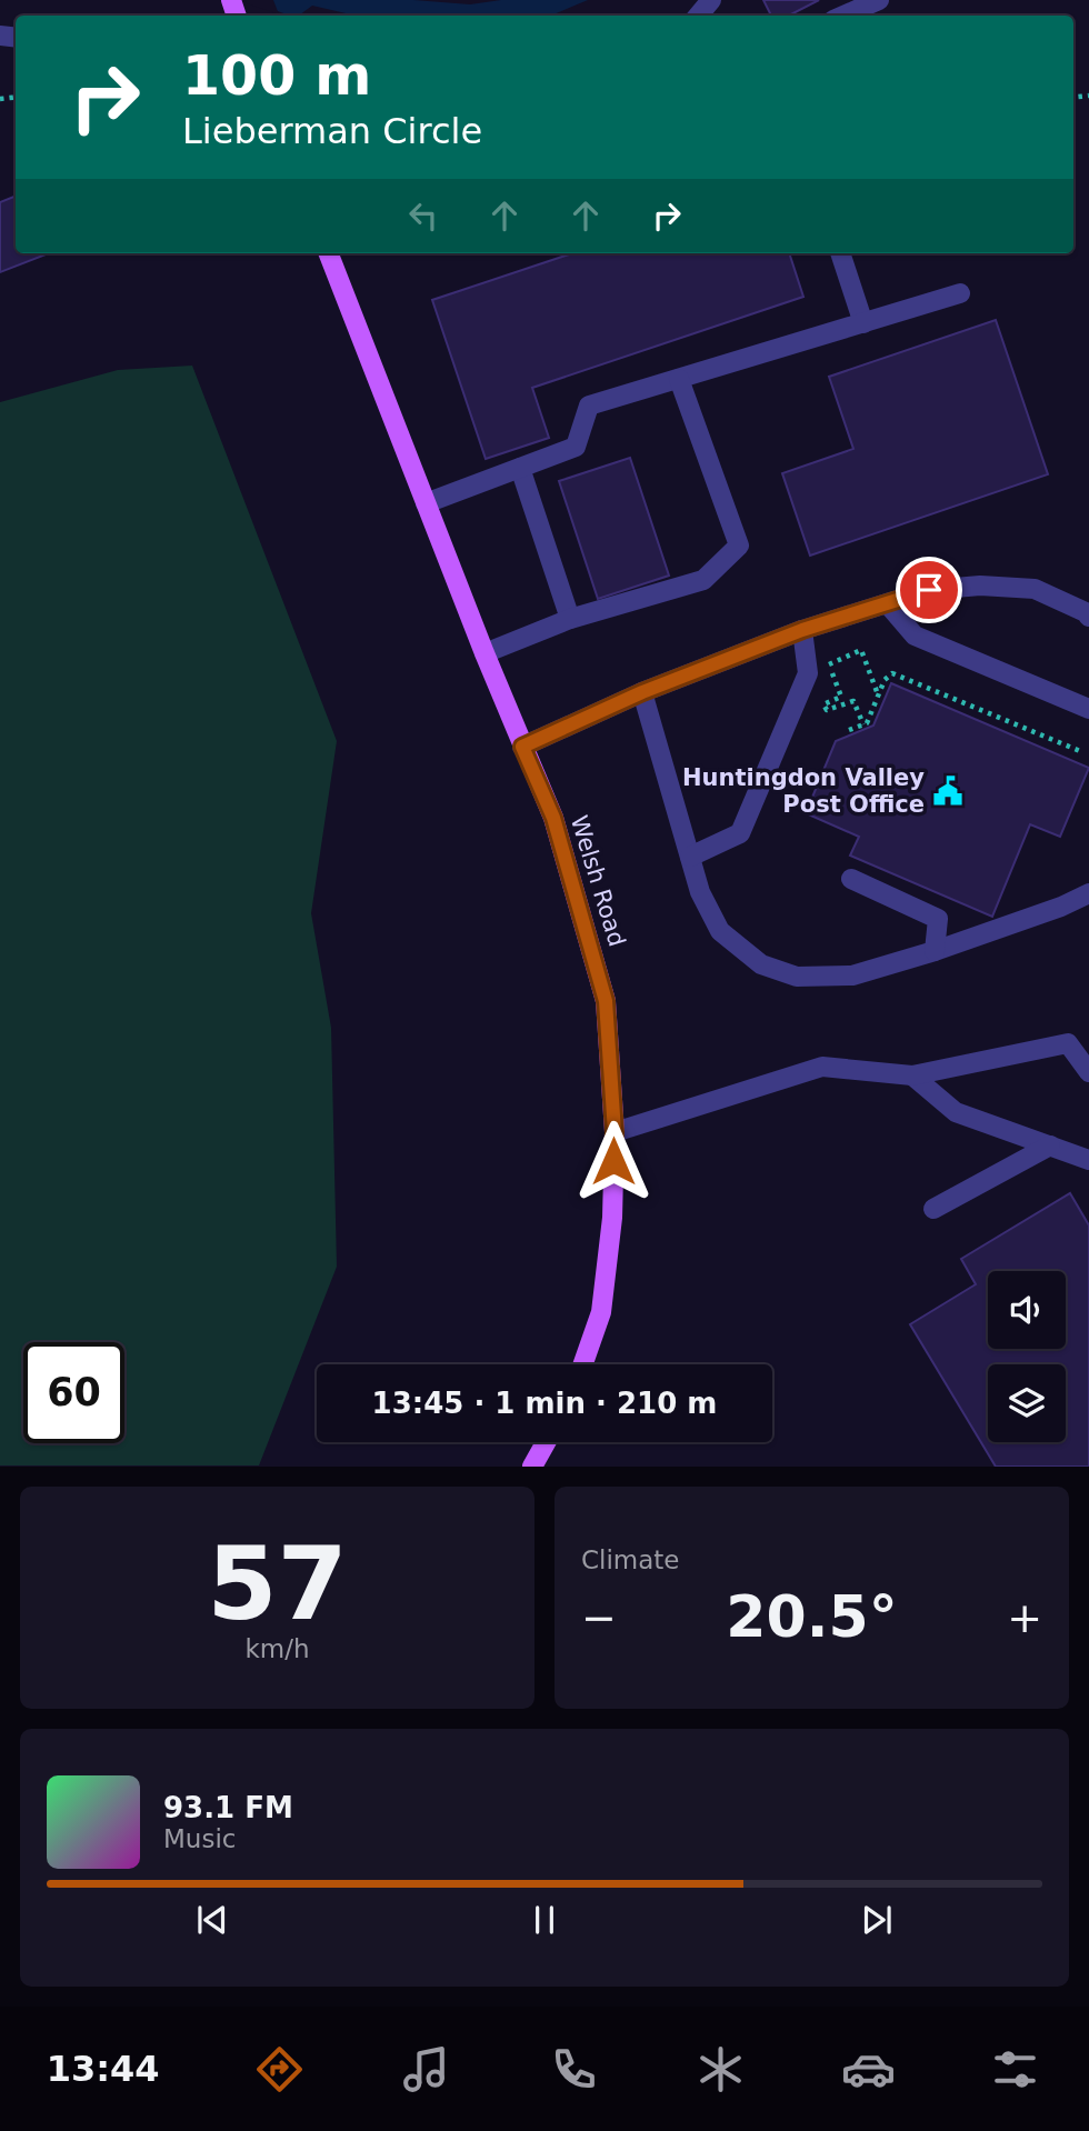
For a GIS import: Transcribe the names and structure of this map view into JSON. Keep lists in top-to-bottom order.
{
  "streets": {
    "main road": ["Welsh Road"]
  },
  "places": {
    "public building": ["Huntingdon Valley Post Office"]
  },
  "page": {
    "turn": ["100 m", "Lieberman Circle"],
    "limit": "60",
    "trip": "13:45 · 1 min · 210 m",
    "tile": [
      ["57", "km/h"],
      "Climate"
    ],
    "heat": ["−", "20.5°", "+"],
    "song": ["93.1 FM", "Music"],
    "tabs": "13:44"
  }
}
